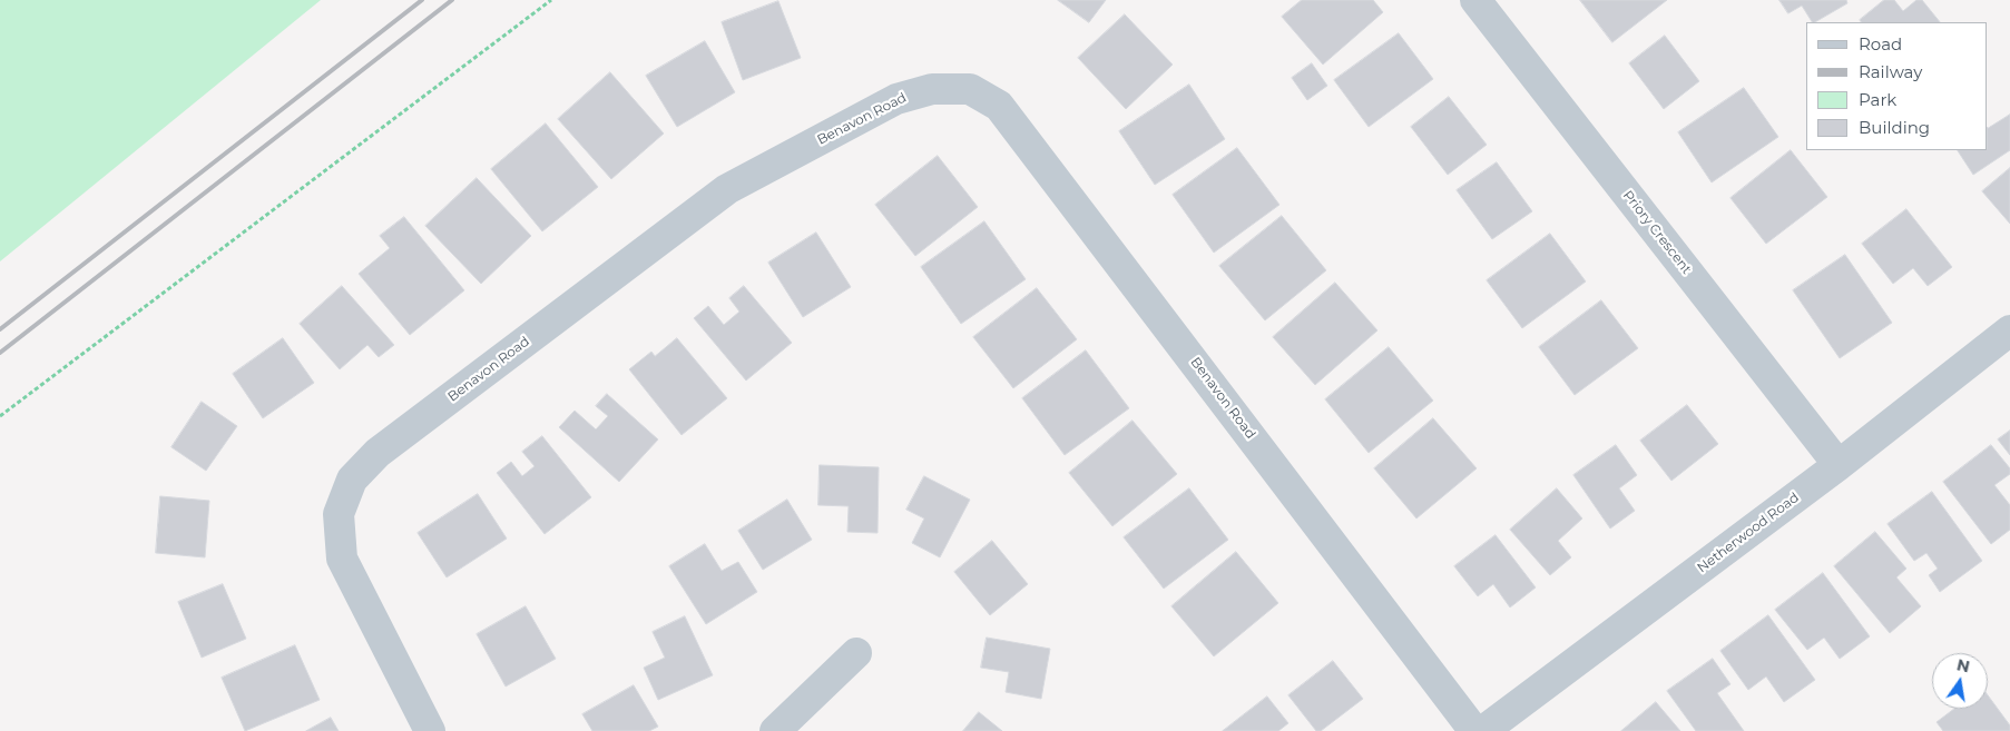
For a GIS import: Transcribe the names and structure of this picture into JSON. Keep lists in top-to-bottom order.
{
  "streets": {
    "street": ["Benavon Road", "Priory Crescent", "Netherwood Road"]
  },
  "crossings": [
    ["Priory Crescent", "Netherwood Road"]
  ],
  "legend": [
    "Road",
    "Railway",
    "Park",
    "Building"
  ],
  "north": "top"
}
